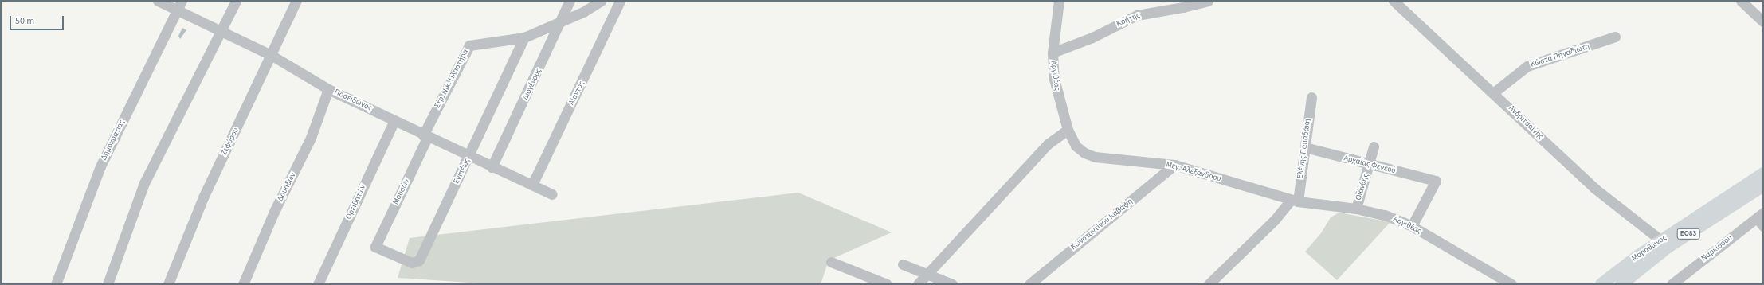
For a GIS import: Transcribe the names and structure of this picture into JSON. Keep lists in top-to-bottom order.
{
  "streets": {
    "main road": ["ΕΟ83", "Μαραθώνος"],
    "street": [
      "Κρήτης",
      "Κώστα Πηγαδιώτη",
      "Αργιθέας",
      "Στρ. Νικ. Πλαστήρα",
      "Διογένους",
      "Αίαντος",
      "Ποσειδώνος",
      "Ανδριτσαίνης",
      "Δημοκρατίας",
      "Ζεφύρου",
      "Ελένης Παπαδάκη",
      "Αρχαίας Φενεού",
      "Ενιπέως",
      "Μεγ. Αλεξάνδρου",
      "Δρυάδων",
      "Οιάνθης",
      "Μουσών",
      "Ορειβατών",
      "Κωνσταντίνου Καβάφη",
      "Ναρκίσσου"
    ]
  },
  "crossings": [
    ["Κρήτης", "Αργιθέας"],
    ["Κώστα Πηγαδιώτη", "Ανδριτσαίνης"],
    ["Αργιθέας", "Ελένης Παπαδάκη"],
    ["Αργιθέας", "Αρχαίας Φενεού"],
    ["Αργιθέας", "Μεγ. Αλεξάνδρου"],
    ["Αργιθέας", "Οιάνθης"],
    ["Στρ. Νικ. Πλαστήρα", "Διογένους"],
    ["Στρ. Νικ. Πλαστήρα", "Ποσειδώνος"],
    ["Στρ. Νικ. Πλαστήρα", "Ενιπέως"],
    ["Στρ. Νικ. Πλαστήρα", "Μουσών"],
    ["Διογένους", "Ποσειδώνος"],
    ["Αίαντος", "Ποσειδώνος"],
    ["Ποσειδώνος", "Δημοκρατίας"],
    ["Ποσειδώνος", "Ζεφύρου"],
    ["Ποσειδώνος", "Ενιπέως"],
    ["Ποσειδώνος", "Δρυάδων"],
    ["Ποσειδώνος", "Μουσών"],
    ["Ποσειδώνος", "Ορειβατών"],
    ["Ανδριτσαίνης", "Μαραθώνος"],
    ["Ελένης Παπαδάκη", "Αρχαίας Φενεού"],
    ["Ελένης Παπαδάκη", "Μεγ. Αλεξάνδρου"],
    ["Αρχαίας Φενεού", "Οιάνθης"],
    ["Ενιπέως", "Μουσών"],
    ["Μεγ. Αλεξάνδρου", "Κωνσταντίνου Καβάφη"]
  ],
  "scale_bar": "50 m"
}
